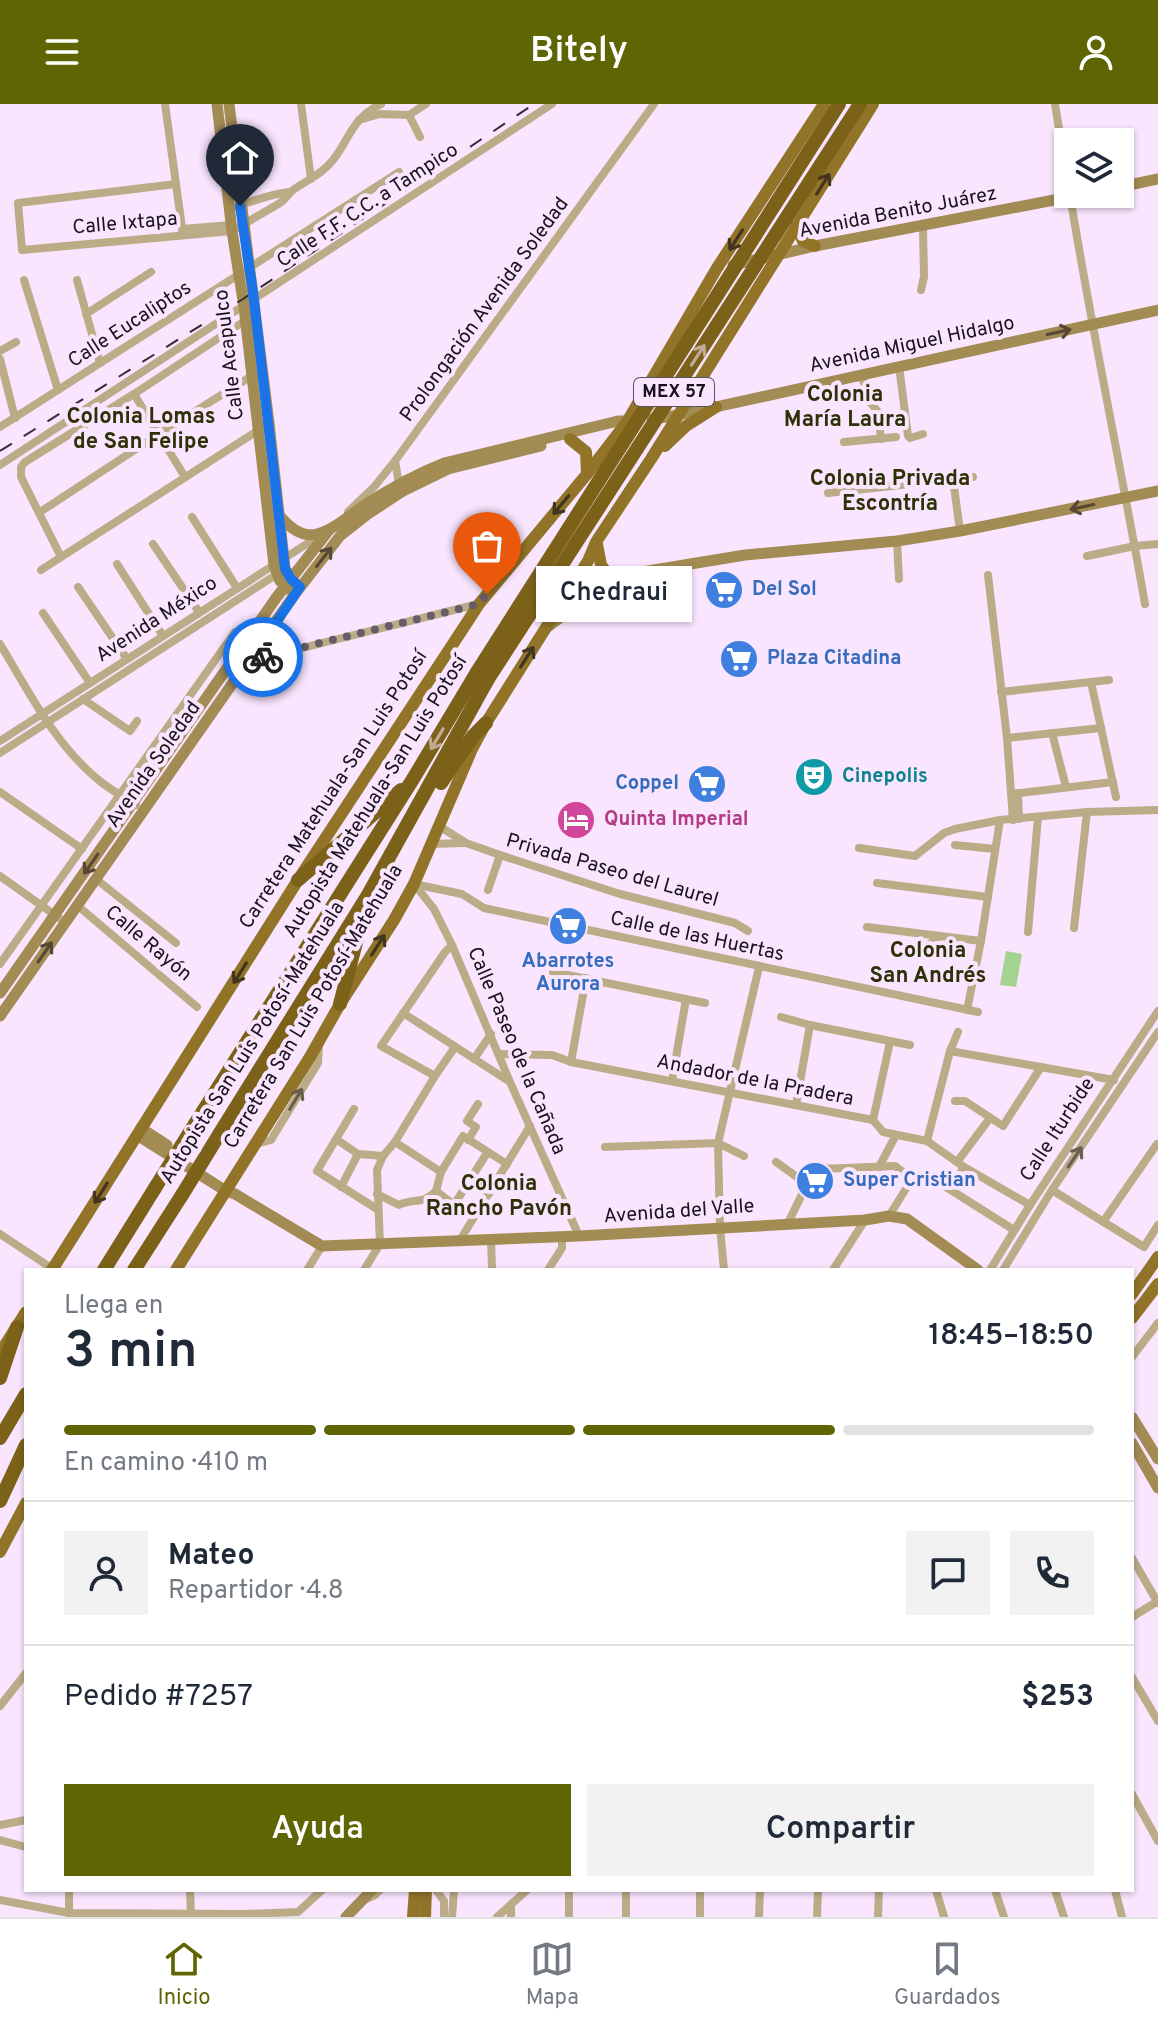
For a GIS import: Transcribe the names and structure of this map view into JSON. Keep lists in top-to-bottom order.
{
  "streets": {
    "highway": ["MEX 57", "Autopista Matehuala-San Luis Potosí", "Autopista San Luis Potosí-Matehuala"],
    "main road": ["Carretera Matehuala-San Luis Potosí", "Carretera San Luis Potosí-Matehuala"],
    "street": [
      "Calle F.F. C.C. a Tampico",
      "Avenida Benito Juárez",
      "Calle Ixtapa",
      "Prolongación Avenida Soledad",
      "Calle Eucaliptos",
      "Avenida Miguel Hidalgo",
      "Calle Acapulco",
      "Avenida México",
      "Avenida Soledad",
      "Privada Paseo del Laurel",
      "Calle de las Huertas",
      "Calle Rayón",
      "Calle Paseo de la Cañada",
      "Andador de la Pradera",
      "Calle Iturbide",
      "Avenida del Valle"
    ]
  },
  "crossings": [
    ["Calle F.F. C.C. a Tampico", "Calle Acapulco"],
    ["Avenida Benito Juárez", "Carretera Matehuala-San Luis Potosí"],
    ["Avenida Benito Juárez", "Carretera San Luis Potosí-Matehuala"],
    ["Calle Ixtapa", "Calle Acapulco"],
    ["Prolongación Avenida Soledad", "Avenida Miguel Hidalgo"],
    ["Prolongación Avenida Soledad", "Avenida México"],
    ["Prolongación Avenida Soledad", "Avenida Soledad"],
    ["Calle Eucaliptos", "Calle Acapulco"],
    ["Avenida Miguel Hidalgo", "Avenida México"],
    ["Avenida Miguel Hidalgo", "Avenida Soledad"],
    ["Avenida Miguel Hidalgo", "Carretera Matehuala-San Luis Potosí"],
    ["Avenida Miguel Hidalgo", "Carretera San Luis Potosí-Matehuala"],
    ["Calle Acapulco", "Avenida México"],
    ["Calle Acapulco", "Avenida Soledad"],
    ["Avenida México", "Avenida Soledad"],
    ["Avenida Soledad", "Calle Rayón"],
    ["Autopista Matehuala-San Luis Potosí", "Autopista San Luis Potosí-Matehuala"],
    ["Privada Paseo del Laurel", "Carretera San Luis Potosí-Matehuala"],
    ["Calle de las Huertas", "Carretera San Luis Potosí-Matehuala"],
    ["Calle de las Huertas", "Calle Paseo de la Cañada"],
    ["Carretera San Luis Potosí-Matehuala", "Calle Paseo de la Cañada"],
    ["Calle Paseo de la Cañada", "Andador de la Pradera"],
    ["Calle Paseo de la Cañada", "Avenida del Valle"],
    ["Andador de la Pradera", "Calle Iturbide"]
  ],
  "one_way": ["Carretera Matehuala-San Luis Potosí", "Carretera San Luis Potosí-Matehuala", "Autopista San Luis Potosí-Matehuala"],
  "districts": [
    "Colonia María Laura",
    "Colonia Lomas de San Felipe",
    "Colonia Privada Escontría",
    "Colonia San Andrés",
    "Colonia Rancho Pavón"
  ],
  "places": {
    "supermarket": [
      "Del Sol",
      "Plaza Citadina",
      "Coppel",
      "Abarrotes Aurora",
      "Super Cristian"
    ],
    "other": ["Chedraui"],
    "theatre": ["Cinepolis"],
    "hotel": ["Quinta Imperial"]
  },
  "page": {
    "header": "Bitely",
    "bubble": "Chedraui",
    "heading": ["3 min", "Llega en", "18:45–18:50"],
    "panel": [
      "Mateo",
      "Repartidor · 4.8",
      "Pedido #7257",
      "$253"
    ],
    "bar": "En camino · 410 m",
    "buttons": ["Ayuda", "Compartir"],
    "tabs": ["Inicio", "Mapa", "Guardados"]
  }
}
